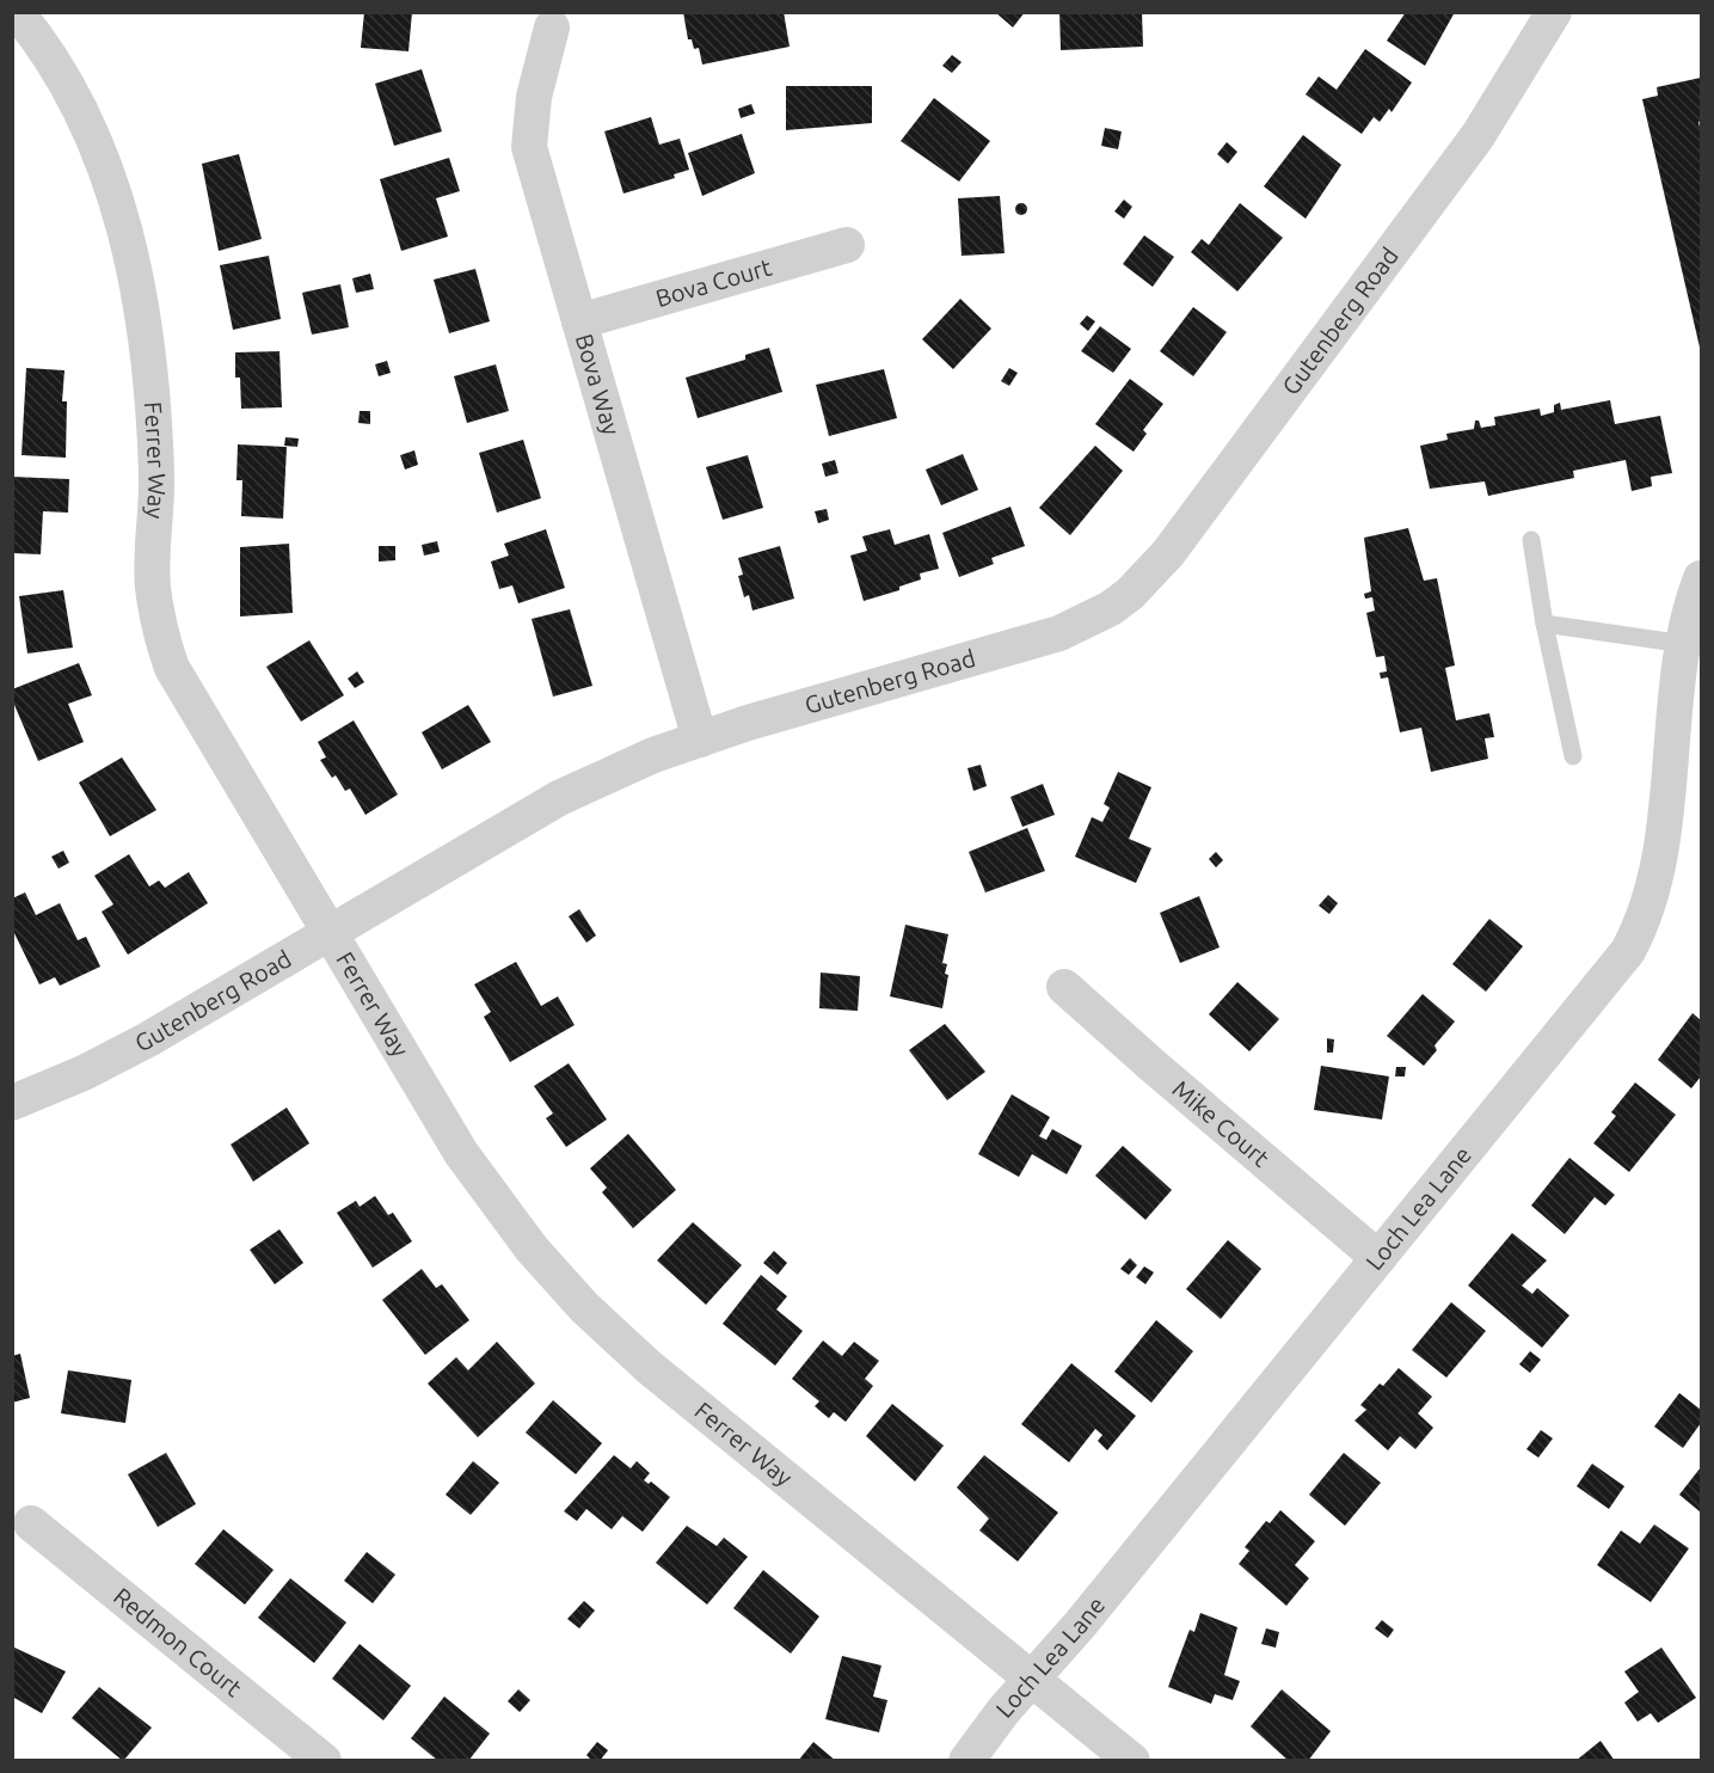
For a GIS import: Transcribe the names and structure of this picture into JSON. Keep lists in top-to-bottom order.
{
  "streets": {
    "street": [
      "Bova Court",
      "Gutenberg Road",
      "Bova Way",
      "Ferrer Way",
      "Mike Court",
      "Loch Lea Lane",
      "Redmon Court"
    ]
  },
  "crossings": [
    ["Bova Court", "Bova Way"],
    ["Gutenberg Road", "Bova Way"],
    ["Gutenberg Road", "Ferrer Way"],
    ["Ferrer Way", "Loch Lea Lane"],
    ["Mike Court", "Loch Lea Lane"]
  ]
}
